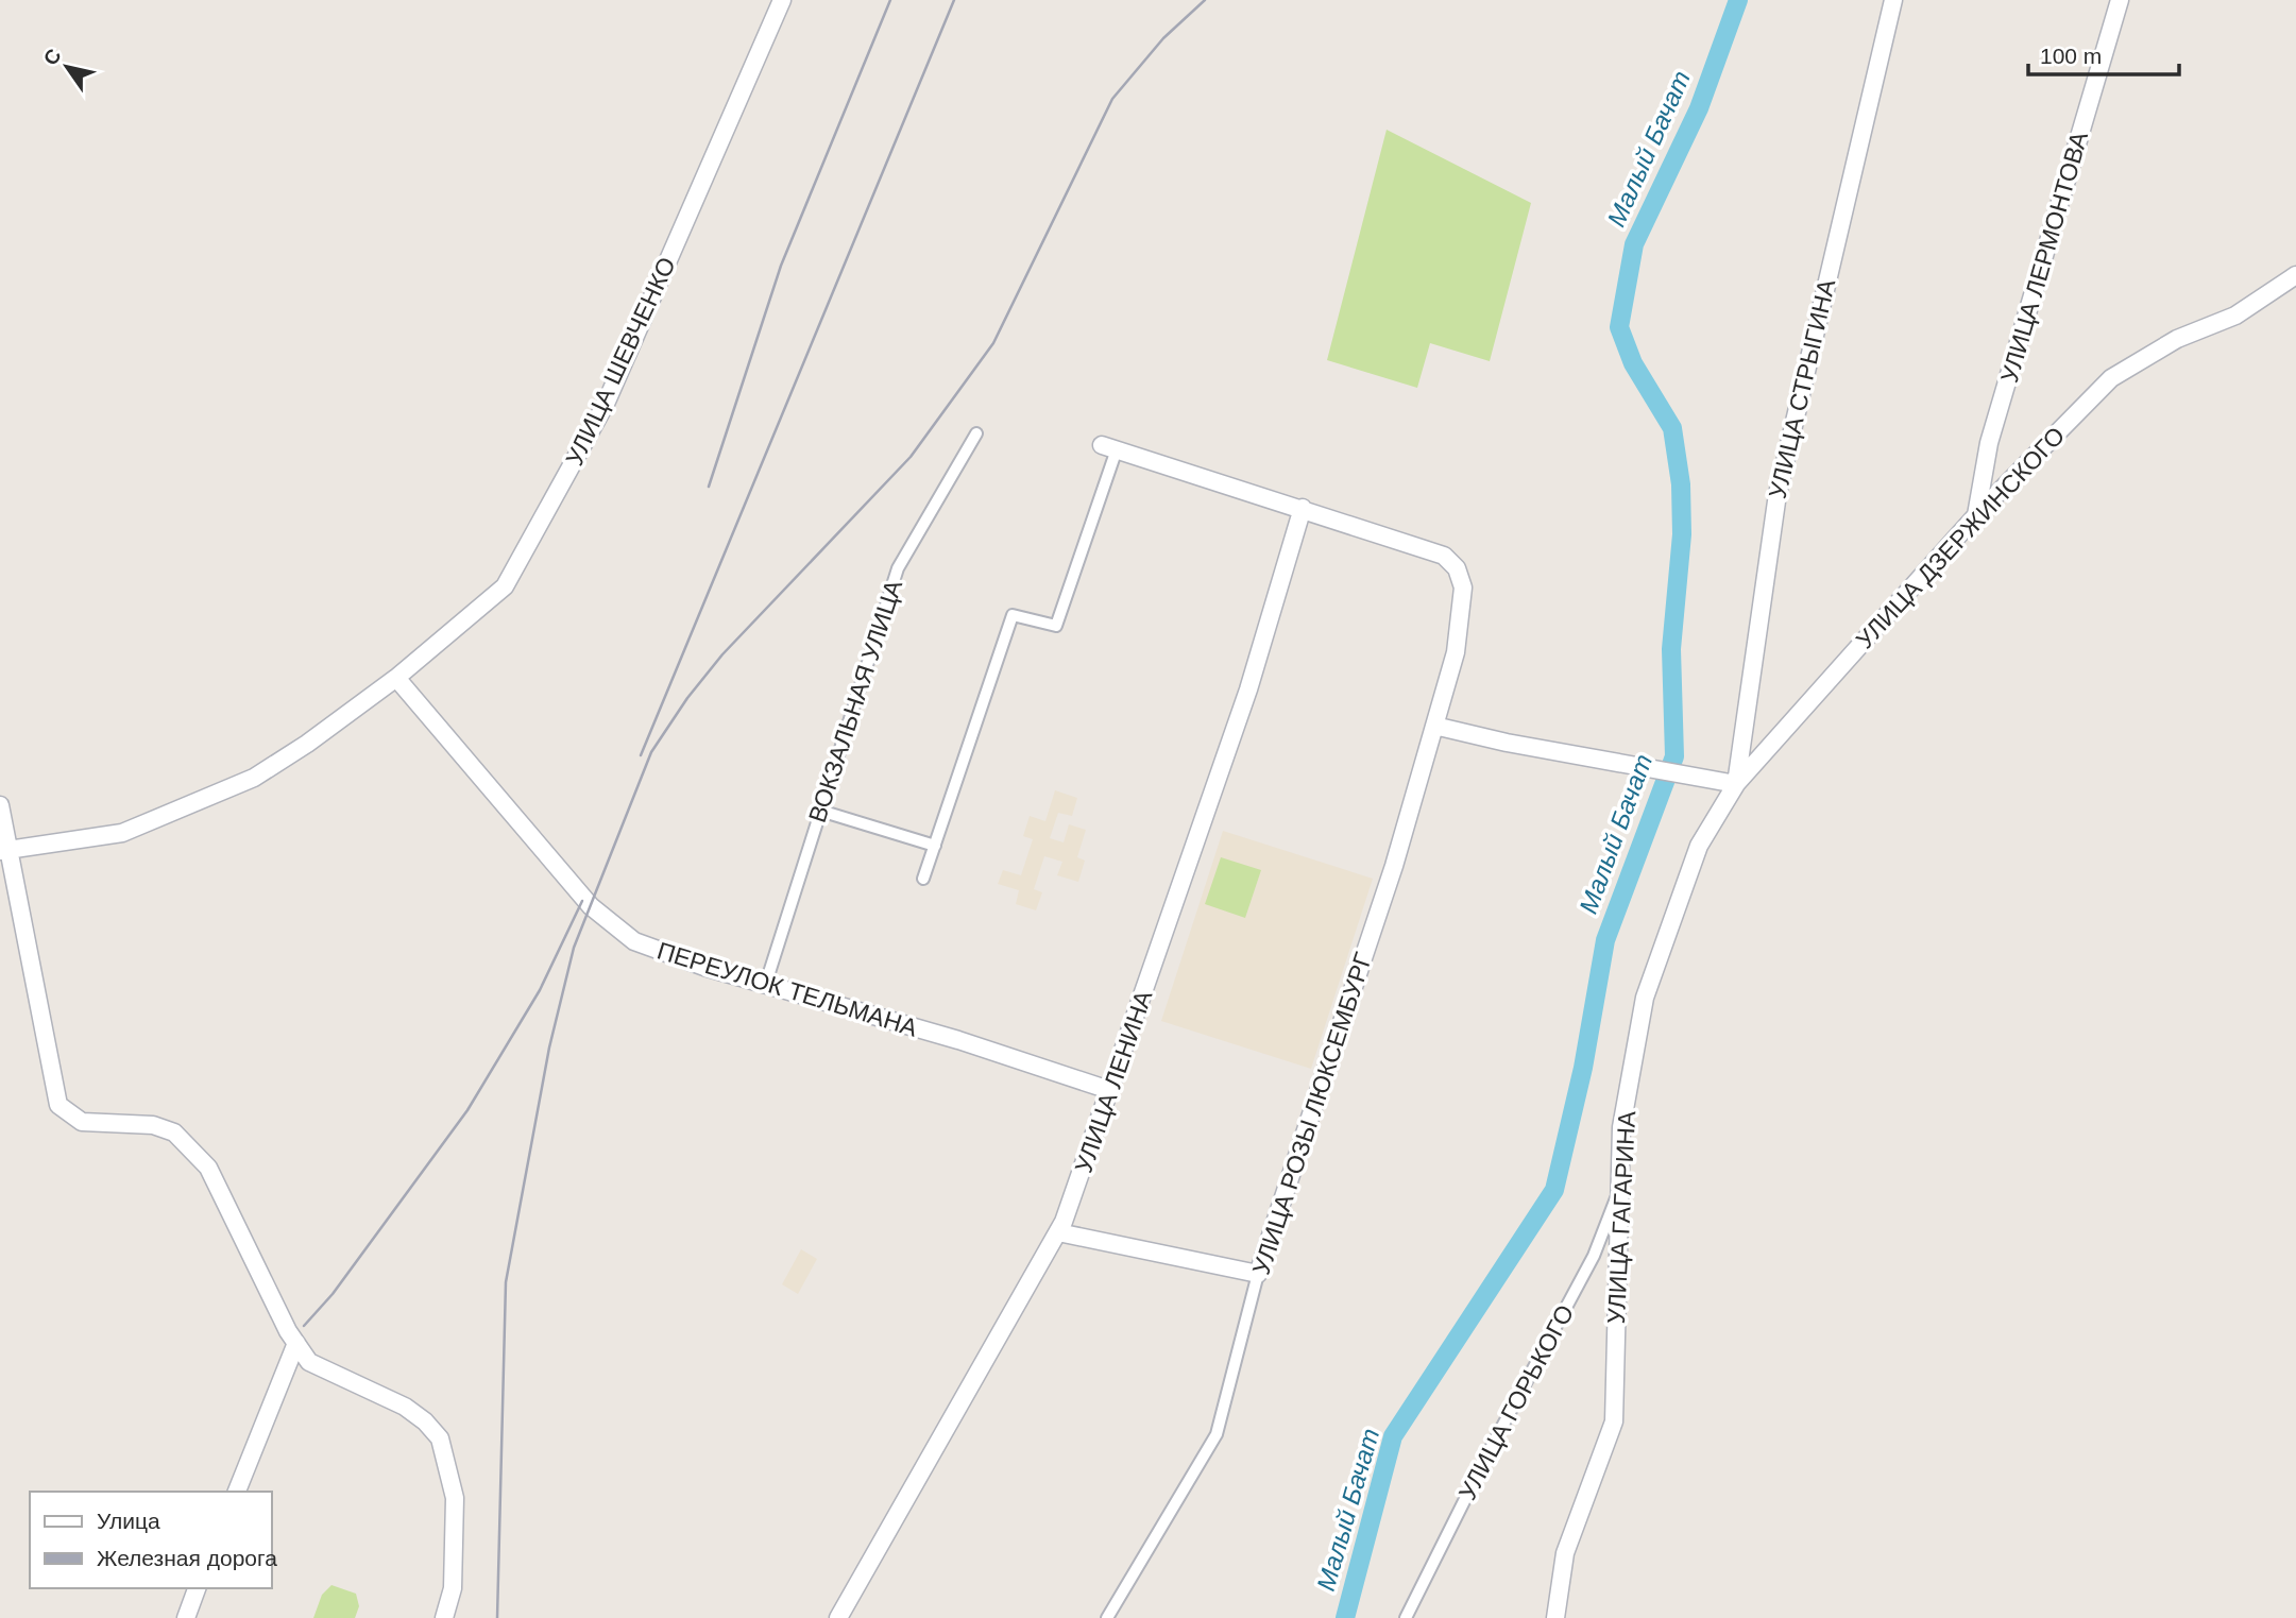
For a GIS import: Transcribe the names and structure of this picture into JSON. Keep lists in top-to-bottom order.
{
  "streets": {
    "street": [
      "УЛИЦА ЛЕРМОНТОВА",
      "УЛИЦА ШЕВЧЕНКО",
      "УЛИЦА СТРЫГИНА",
      "УЛИЦА ДЗЕРЖИНСКОГО",
      "ВОКЗАЛЬНАЯ УЛИЦА",
      "ПЕРЕУЛОК ТЕЛЬМАНА",
      "УЛИЦА ЛЕНИНА",
      "УЛИЦА РОЗЫ ЛЮКСЕМБУРГ",
      "УЛИЦА ГАГАРИНА",
      "УЛИЦА ГОРЬКОГО"
    ]
  },
  "crossings": [
    ["УЛИЦА ЛЕРМОНТОВА", "УЛИЦА ДЗЕРЖИНСКОГО"],
    ["УЛИЦА ШЕВЧЕНКО", "ПЕРЕУЛОК ТЕЛЬМАНА"],
    ["УЛИЦА СТРЫГИНА", "УЛИЦА ДЗЕРЖИНСКОГО"],
    ["УЛИЦА СТРЫГИНА", "УЛИЦА ГАГАРИНА"],
    ["УЛИЦА ДЗЕРЖИНСКОГО", "УЛИЦА ГАГАРИНА"],
    ["ВОКЗАЛЬНАЯ УЛИЦА", "ПЕРЕУЛОК ТЕЛЬМАНА"],
    ["ПЕРЕУЛОК ТЕЛЬМАНА", "УЛИЦА ЛЕНИНА"],
    ["УЛИЦА ЛЕНИНА", "УЛИЦА РОЗЫ ЛЮКСЕМБУРГ"],
    ["УЛИЦА ГАГАРИНА", "УЛИЦА ГОРЬКОГО"]
  ],
  "water": ["Малый Бачат"],
  "legend": ["Улица", "Железная дорога"],
  "scale_bar": "100 m",
  "north": "top left"
}
